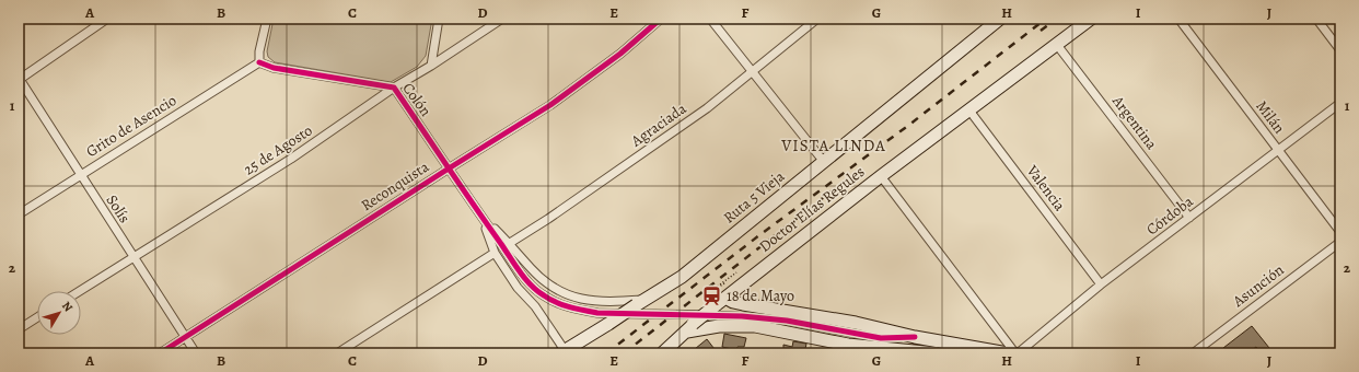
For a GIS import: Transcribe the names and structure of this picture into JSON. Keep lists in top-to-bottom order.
{
  "streets": {
    "street": [
      "Colón",
      "Milán",
      "Argentina",
      "Agraciada",
      "Grito de Asencio",
      "25 de Agosto",
      "Reconquista",
      "Valencia",
      "Ruta 5 Vieja",
      "Solís",
      "Doctor Elías Regules",
      "Córdoba",
      "Asunción"
    ]
  },
  "crossings": [
    ["Colón", "Agraciada"],
    ["Colón", "Grito de Asencio"],
    ["Colón", "25 de Agosto"],
    ["Colón", "Reconquista"],
    ["Colón", "Ruta 5 Vieja"],
    ["Milán", "Córdoba"],
    ["Argentina", "Doctor Elías Regules"],
    ["Argentina", "Córdoba"],
    ["Grito de Asencio", "Solís"],
    ["25 de Agosto", "Solís"],
    ["Reconquista", "Solís"],
    ["Valencia", "Doctor Elías Regules"],
    ["Valencia", "Córdoba"],
    ["Doctor Elías Regules", "Córdoba"]
  ],
  "districts": ["VISTA LINDA"],
  "places": {
    "station": ["18 de Mayo"]
  },
  "north": "top right",
  "grid": {
    "columns": [
      "A",
      "B",
      "C",
      "D",
      "E",
      "F",
      "G",
      "H",
      "I",
      "J"
    ],
    "rows": ["1", "2"]
  }
}
